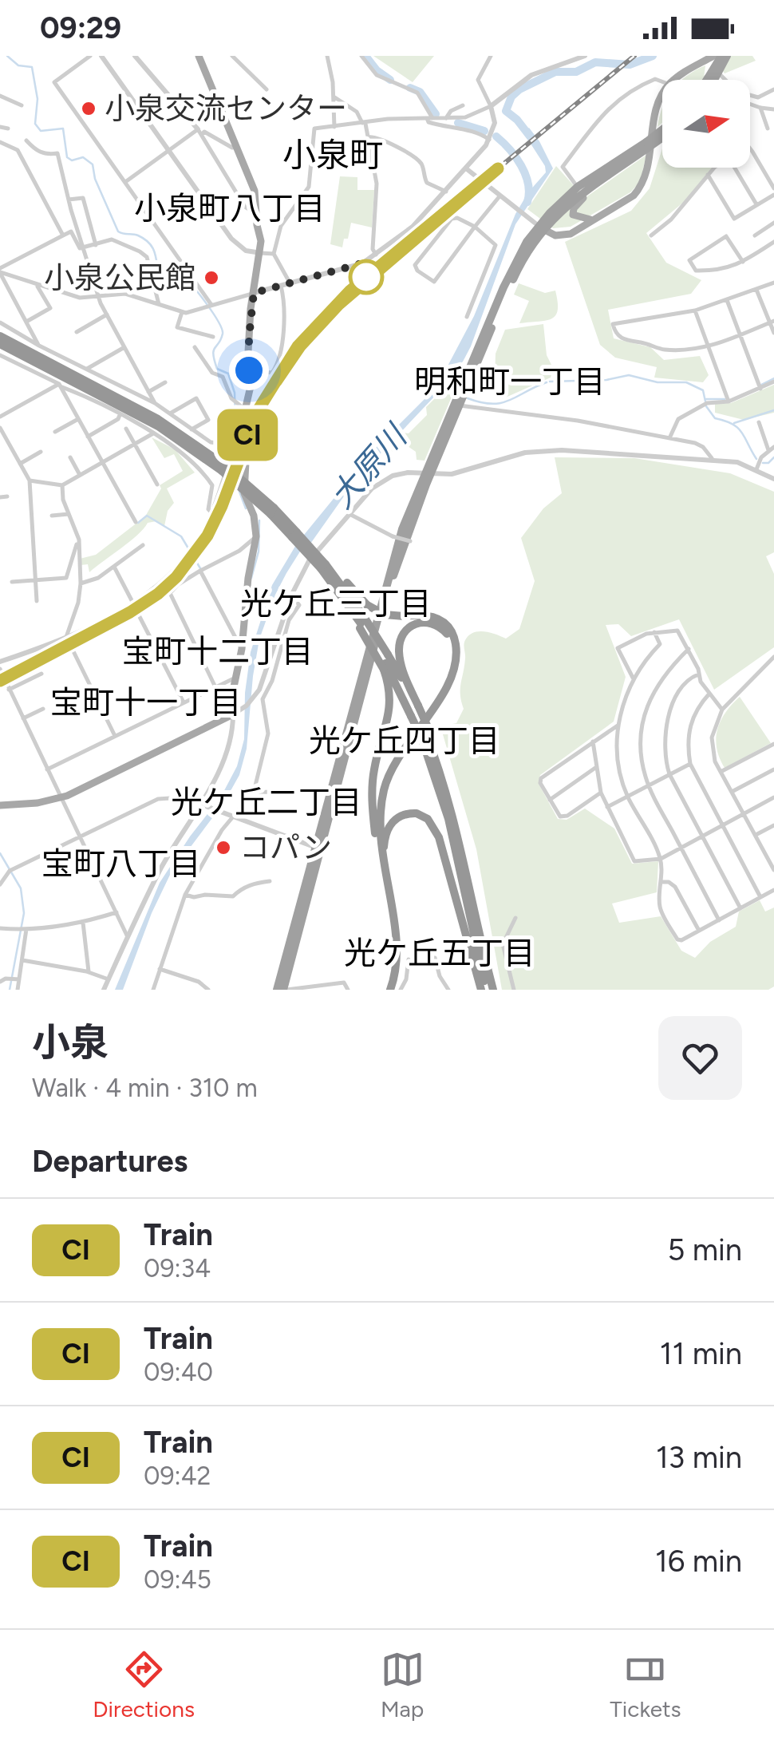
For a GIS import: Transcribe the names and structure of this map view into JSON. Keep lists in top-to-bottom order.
{
  "districts": [
    "小泉町",
    "小泉町八丁目",
    "明和町一丁目",
    "光ケ丘三丁目",
    "宝町十二丁目",
    "宝町十一丁目",
    "光ケ丘四丁目",
    "光ケ丘二丁目",
    "宝町八丁目",
    "光ケ丘五丁目"
  ],
  "water": ["大原川"],
  "places": ["小泉交流センター", "小泉公民館", "コパン"],
  "north": "right",
  "page": {
    "status": "09:29",
    "on_map": "CI",
    "heading": [
      ["小泉", "Walk · 4 min · 310 m"],
      "Departures"
    ],
    "list": [
      {
        "mark": "CI",
        "name": "Train",
        "note": "09:34",
        "value": "5 min"
      },
      {
        "mark": "CI",
        "name": "Train",
        "note": "09:40",
        "value": "11 min"
      },
      {
        "mark": "CI",
        "name": "Train",
        "note": "09:42",
        "value": "13 min"
      },
      {
        "mark": "CI",
        "name": "Train",
        "note": "09:45",
        "value": "16 min"
      }
    ],
    "tabs": ["Directions", "Map", "Tickets"]
  }
}
